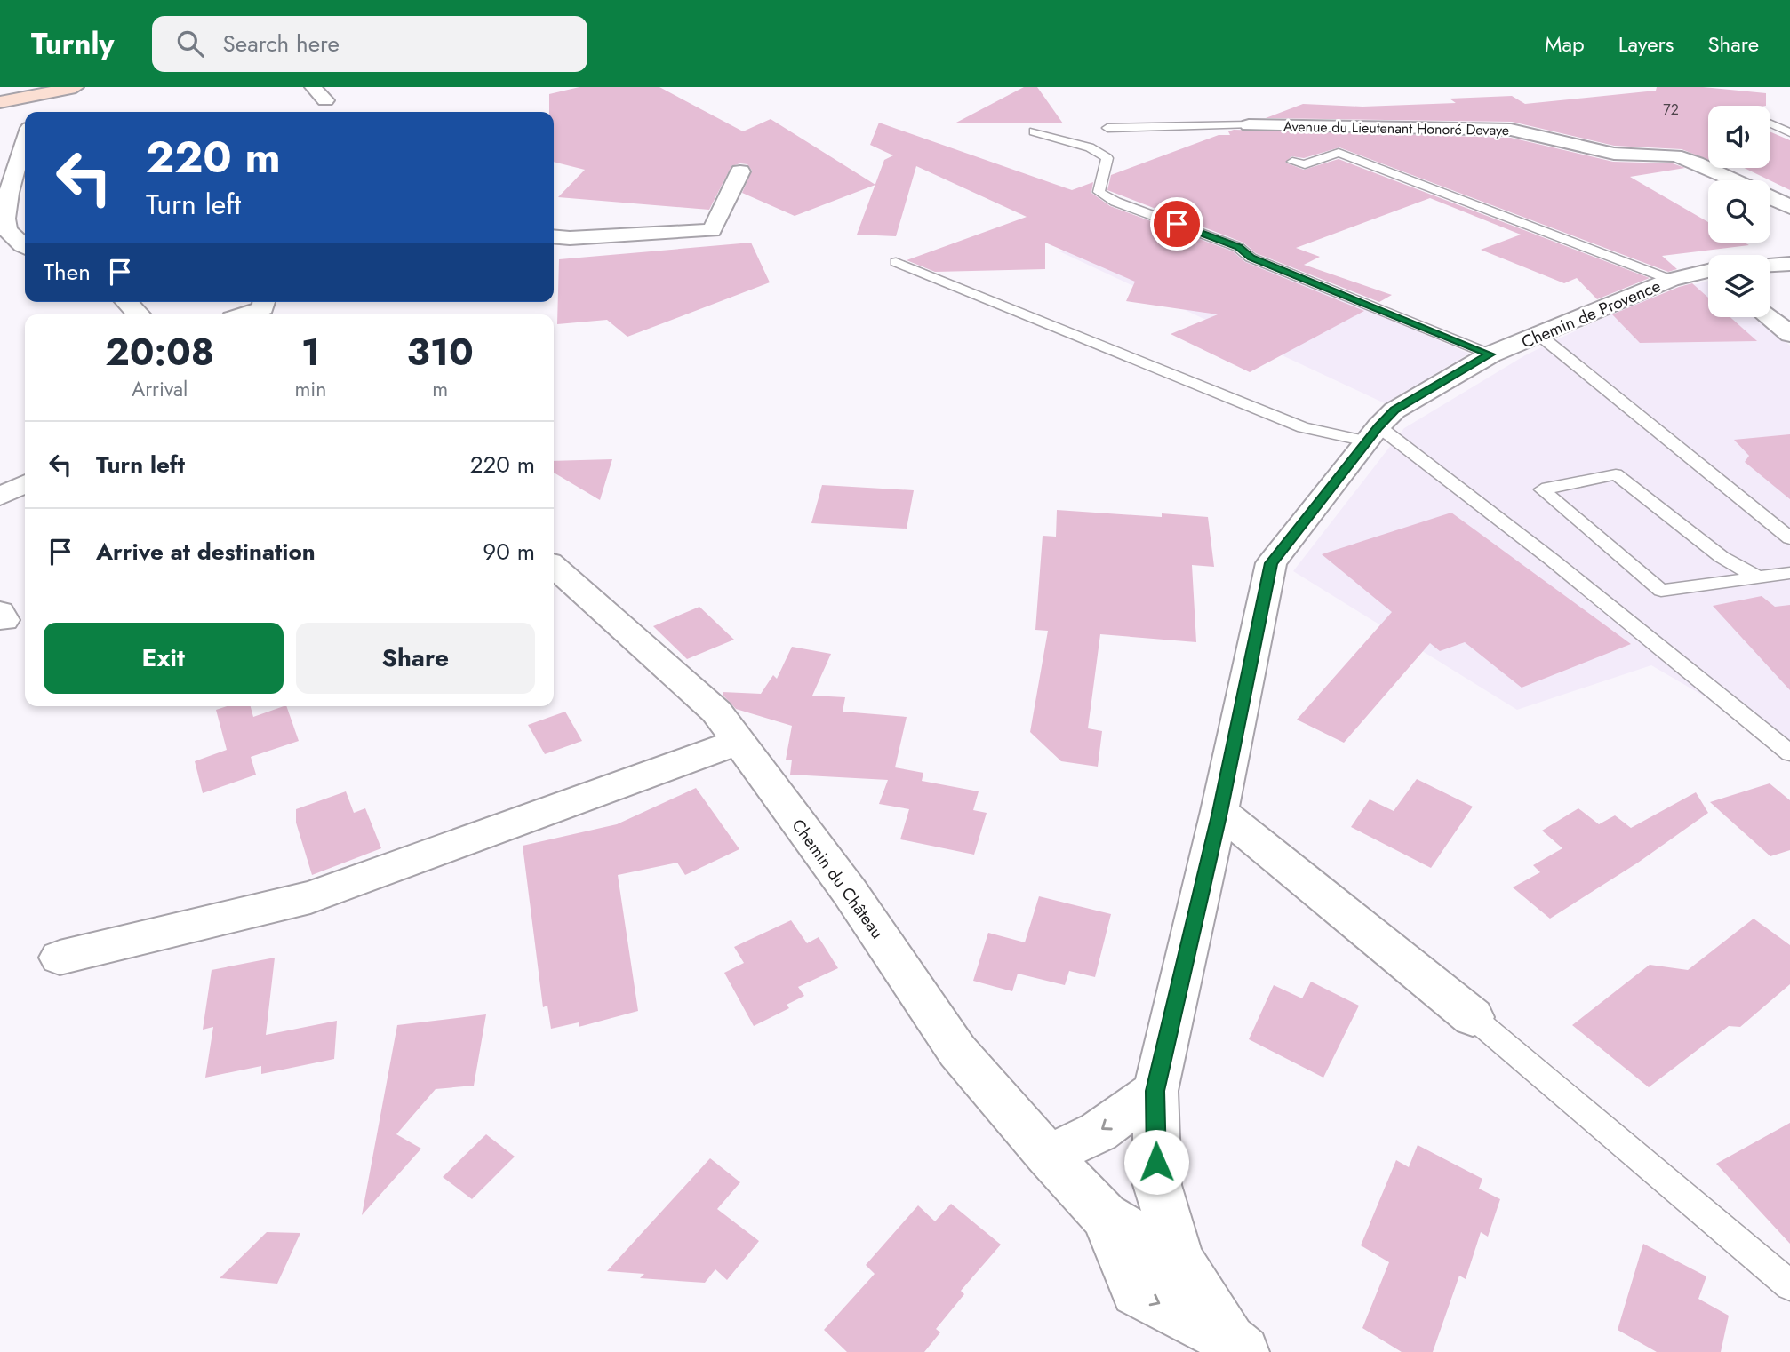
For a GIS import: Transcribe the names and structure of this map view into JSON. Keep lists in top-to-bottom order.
{
  "streets": {
    "street": ["Avenue du Lieutenant Honoré Devaye", "Chemin de Provence", "Chemin du Château"]
  },
  "crossings": [
    ["Chemin de Provence", "Chemin du Château"]
  ],
  "house_numbers": ["72"],
  "page": {
    "header": "Turnly",
    "search": "Search here",
    "nav": ["Map", "Layers", "Share"],
    "turn": ["220 m", "Turn left"],
    "then": "Then",
    "eta": [
      "20:08",
      "Arrival",
      "1",
      "min",
      "310",
      "m"
    ],
    "list": [
      {
        "name": "Turn left",
        "value": "220 m"
      },
      {
        "name": "Arrive at destination",
        "value": "90 m"
      }
    ],
    "buttons": ["Exit", "Share"]
  }
}
